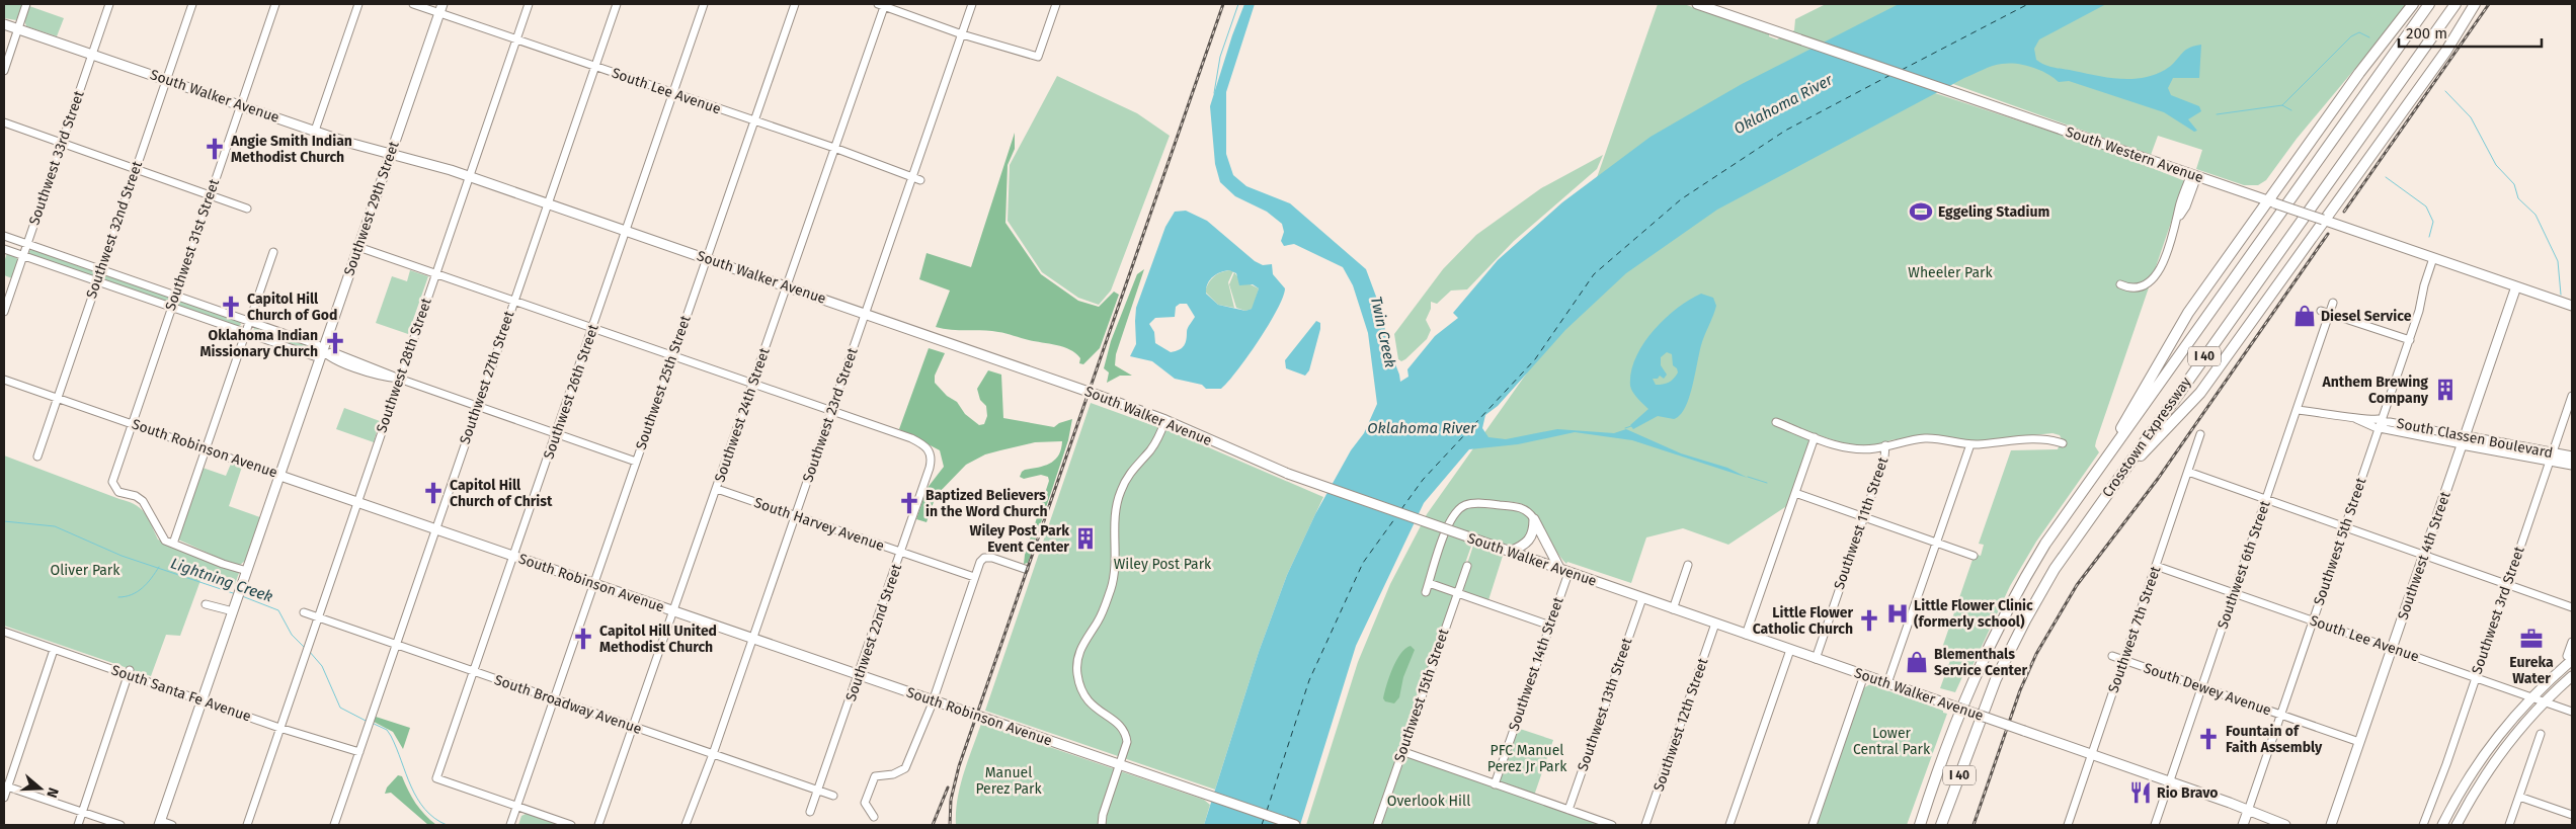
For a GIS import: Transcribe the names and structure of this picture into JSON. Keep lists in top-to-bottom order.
{
  "streets": {
    "highway": ["I 40", "Crosstown Expressway"],
    "main road": [
      "South Walker Avenue",
      "South Western Avenue",
      "Southwest 29th Street",
      "South Classen Boulevard",
      "South Robinson Avenue",
      "Southwest 5th Street",
      "Southwest 4th Street"
    ],
    "street": [
      "South Lee Avenue",
      "Southwest 33rd Street",
      "Southwest 32nd Street",
      "Southwest 31st Street",
      "Southwest 28th Street",
      "Southwest 27th Street",
      "Southwest 25th Street",
      "Southwest 26th Street",
      "Southwest 24th Street",
      "Southwest 23rd Street",
      "Southwest 11th Street",
      "South Harvey Avenue",
      "Southwest 6th Street",
      "Southwest 3rd Street",
      "Southwest 7th Street",
      "Southwest 22nd Street",
      "Southwest 14th Street",
      "South Dewey Avenue",
      "South Santa Fe Avenue",
      "Southwest 15th Street",
      "South Broadway Avenue",
      "Southwest 13th Street",
      "Southwest 12th Street"
    ]
  },
  "crossings": [
    ["South Lee Avenue", "Southwest 29th Street"],
    ["South Lee Avenue", "Southwest 28th Street"],
    ["South Lee Avenue", "Southwest 27th Street"],
    ["South Lee Avenue", "Southwest 25th Street"],
    ["South Lee Avenue", "Southwest 26th Street"],
    ["South Lee Avenue", "Southwest 24th Street"],
    ["South Lee Avenue", "Southwest 23rd Street"],
    ["South Lee Avenue", "Southwest 5th Street"],
    ["South Lee Avenue", "Southwest 4th Street"],
    ["South Lee Avenue", "Southwest 6th Street"],
    ["South Lee Avenue", "Southwest 3rd Street"],
    ["South Lee Avenue", "Southwest 7th Street"],
    ["South Walker Avenue", "Southwest 33rd Street"],
    ["South Walker Avenue", "Southwest 29th Street"],
    ["South Walker Avenue", "Southwest 32nd Street"],
    ["South Walker Avenue", "Southwest 31st Street"],
    ["South Walker Avenue", "Southwest 28th Street"],
    ["South Walker Avenue", "Southwest 27th Street"],
    ["South Walker Avenue", "Southwest 25th Street"],
    ["South Walker Avenue", "Southwest 26th Street"],
    ["South Walker Avenue", "Southwest 24th Street"],
    ["South Walker Avenue", "Southwest 23rd Street"],
    ["South Walker Avenue", "Southwest 11th Street"],
    ["South Walker Avenue", "Southwest 5th Street"],
    ["South Walker Avenue", "Southwest 6th Street"],
    ["South Walker Avenue", "Southwest 7th Street"],
    ["South Walker Avenue", "Southwest 14th Street"],
    ["South Walker Avenue", "Southwest 13th Street"],
    ["South Walker Avenue", "Southwest 12th Street"],
    ["South Western Avenue", "Southwest 5th Street"],
    ["South Western Avenue", "Southwest 4th Street"],
    ["Southwest 29th Street", "South Robinson Avenue"],
    ["Southwest 29th Street", "South Santa Fe Avenue"],
    ["Southwest 32nd Street", "South Robinson Avenue"],
    ["Southwest 31st Street", "South Robinson Avenue"],
    ["Southwest 28th Street", "South Robinson Avenue"],
    ["Southwest 28th Street", "South Santa Fe Avenue"],
    ["Southwest 28th Street", "South Broadway Avenue"],
    ["Southwest 27th Street", "South Robinson Avenue"],
    ["Southwest 27th Street", "South Santa Fe Avenue"],
    ["Southwest 27th Street", "South Broadway Avenue"],
    ["Southwest 25th Street", "Southwest 26th Street"],
    ["Southwest 25th Street", "South Robinson Avenue"],
    ["Southwest 25th Street", "South Broadway Avenue"],
    ["Southwest 26th Street", "South Robinson Avenue"],
    ["Southwest 26th Street", "South Broadway Avenue"],
    ["Southwest 24th Street", "South Robinson Avenue"],
    ["Southwest 24th Street", "South Harvey Avenue"],
    ["Southwest 24th Street", "South Broadway Avenue"],
    ["Southwest 23rd Street", "South Robinson Avenue"],
    ["Southwest 23rd Street", "South Harvey Avenue"],
    ["Southwest 23rd Street", "Southwest 22nd Street"],
    ["Southwest 23rd Street", "South Broadway Avenue"],
    ["South Classen Boulevard", "Southwest 5th Street"],
    ["South Classen Boulevard", "Southwest 4th Street"],
    ["South Classen Boulevard", "Southwest 6th Street"],
    ["South Classen Boulevard", "Southwest 3rd Street"],
    ["South Robinson Avenue", "Southwest 22nd Street"],
    ["South Harvey Avenue", "Southwest 22nd Street"],
    ["Southwest 5th Street", "South Dewey Avenue"],
    ["Southwest 4th Street", "South Dewey Avenue"],
    ["Southwest 6th Street", "South Dewey Avenue"],
    ["Southwest 7th Street", "South Dewey Avenue"],
    ["Southwest 22nd Street", "South Broadway Avenue"]
  ],
  "water": ["Oklahoma River", "Twin Creek", "Lightning Creek"],
  "parks": [
    "Wheeler Park",
    "Wiley Post Park",
    "Oliver Park",
    "Lower Central Park",
    "PFC Manuel Perez Jr Park",
    "Manuel Perez Park",
    "Overlook Hill"
  ],
  "places": {
    "church": [
      "Angie Smith Indian Methodist Church",
      "Capitol Hill Church of God",
      "Oklahoma Indian Missionary Church",
      "Capitol Hill Church of Christ",
      "Baptized Believers in the Word Church",
      "Little Flower Catholic Church",
      "Capitol Hill United Methodist Church",
      "Fountain of Faith Assembly"
    ],
    "sports": ["Eggeling Stadium"],
    "shop": ["Diesel Service", "Blementhals Service Center"],
    "building": ["Anthem Brewing Company", "Wiley Post Park Event Center"],
    "hospital": ["Little Flower Clinic (formerly school)"],
    "office": ["Eureka Water"],
    "restaurant": ["Rio Bravo"]
  },
  "scale_bar": "200 m",
  "north": "right"
}
